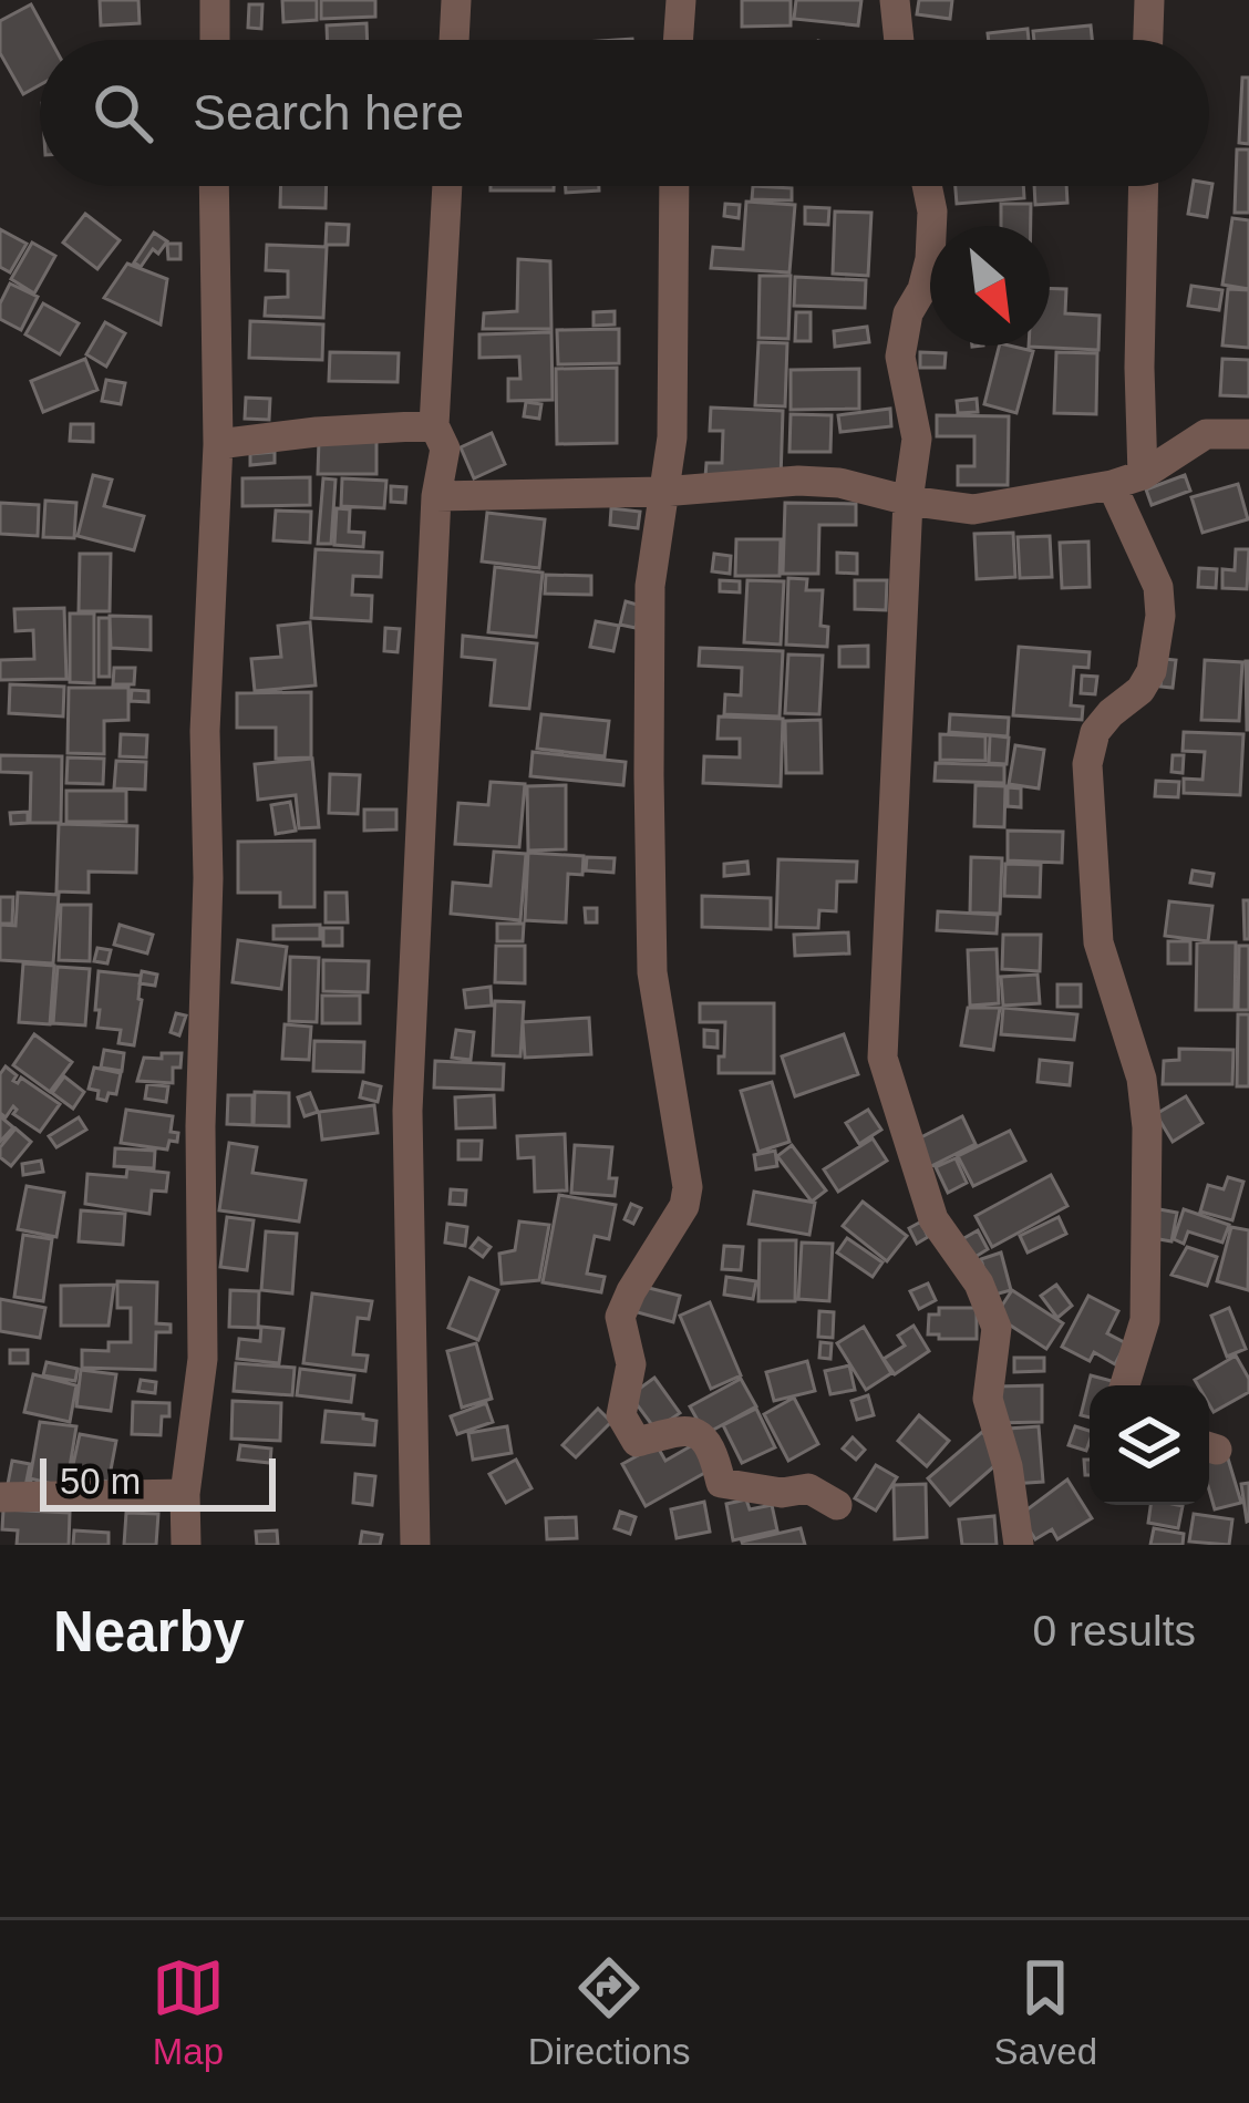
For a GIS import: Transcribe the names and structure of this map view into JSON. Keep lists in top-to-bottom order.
{
  "scale_bar": "50 m",
  "north": "bottom right",
  "page": {
    "search": "Search here",
    "scale": "50 m",
    "heading": ["Nearby", "0 results"],
    "nav": ["Map", "Directions", "Saved"]
  }
}
